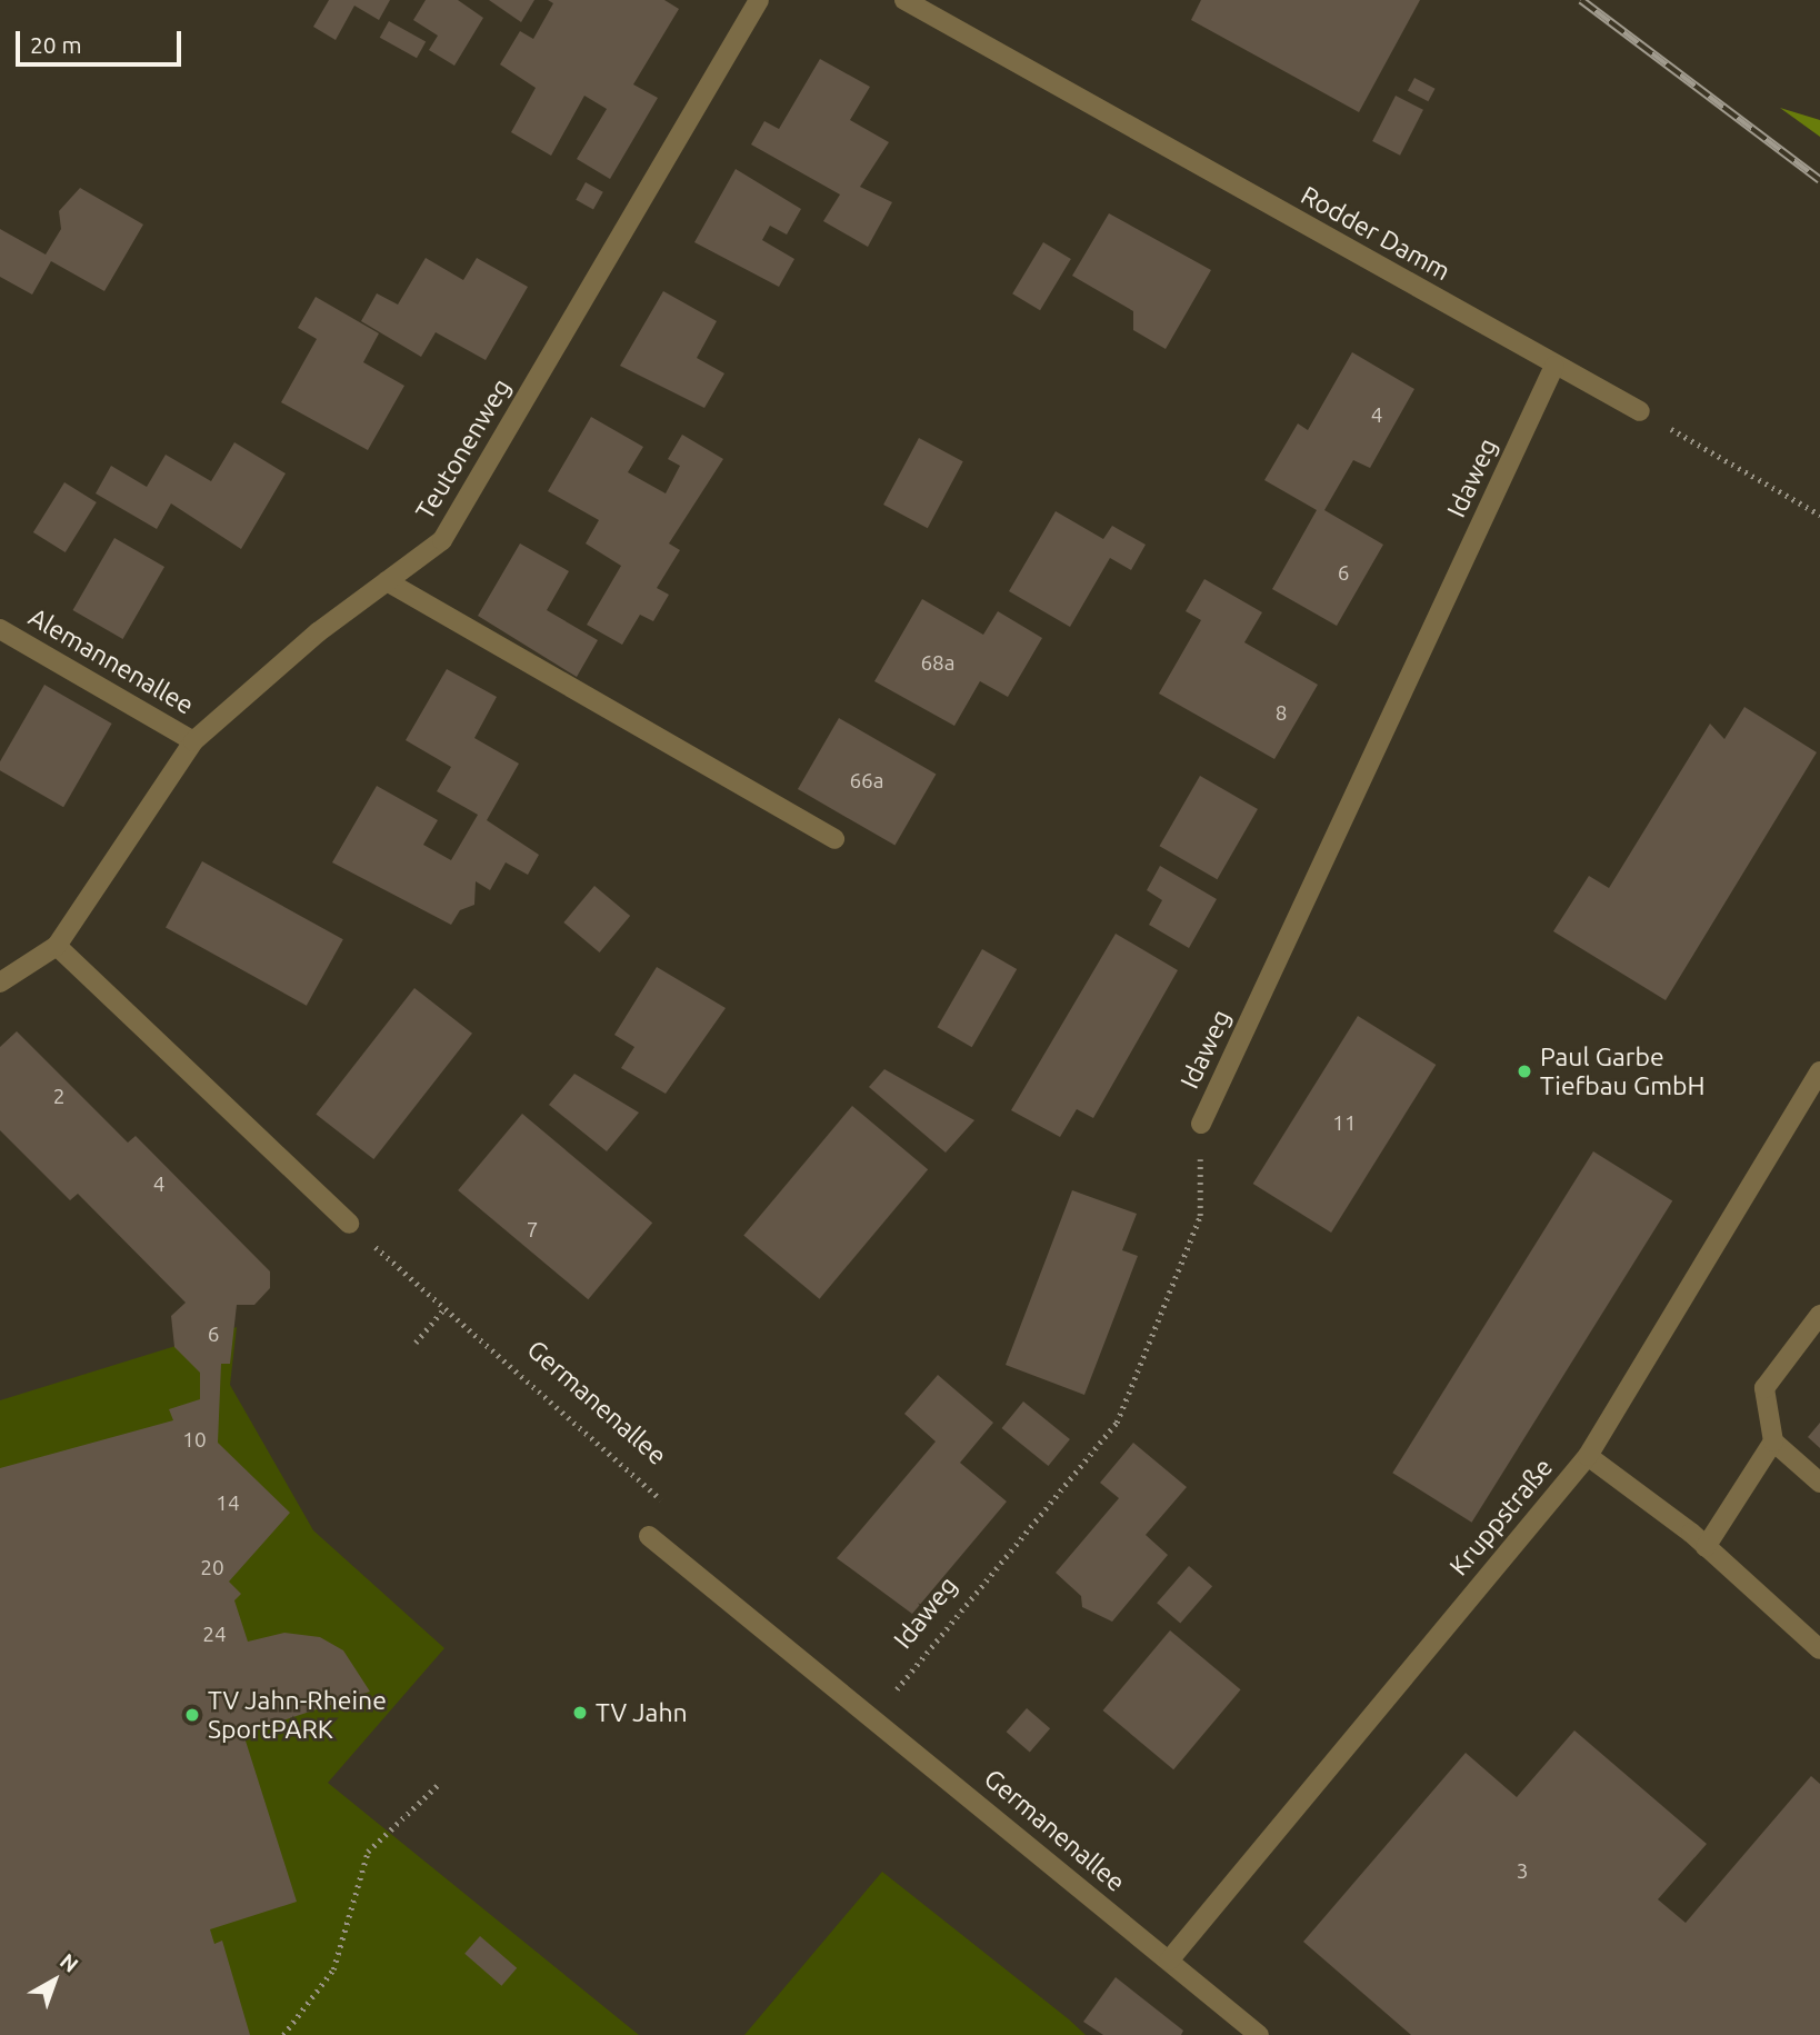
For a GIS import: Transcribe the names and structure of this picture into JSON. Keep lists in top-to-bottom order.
{
  "streets": {
    "street": [
      "Rodder Damm",
      "Teutonenweg",
      "Idaweg",
      "Alemannenallee",
      "Germanenallee",
      "Kruppstraße"
    ]
  },
  "crossings": [
    ["Rodder Damm", "Idaweg"],
    ["Teutonenweg", "Alemannenallee"],
    ["Idaweg", "Germanenallee"],
    ["Germanenallee", "Kruppstraße"]
  ],
  "places": ["Paul Garbe Tiefbau GmbH", "TV Jahn", "TV Jahn-Rheine SportPARK"],
  "house_numbers": [
    "4",
    "6",
    "68a",
    "8",
    "66a",
    "2",
    "11",
    "4",
    "7",
    "6",
    "10",
    "14",
    "20",
    "24",
    "3"
  ],
  "scale_bar": "20 m",
  "north": "top right"
}
